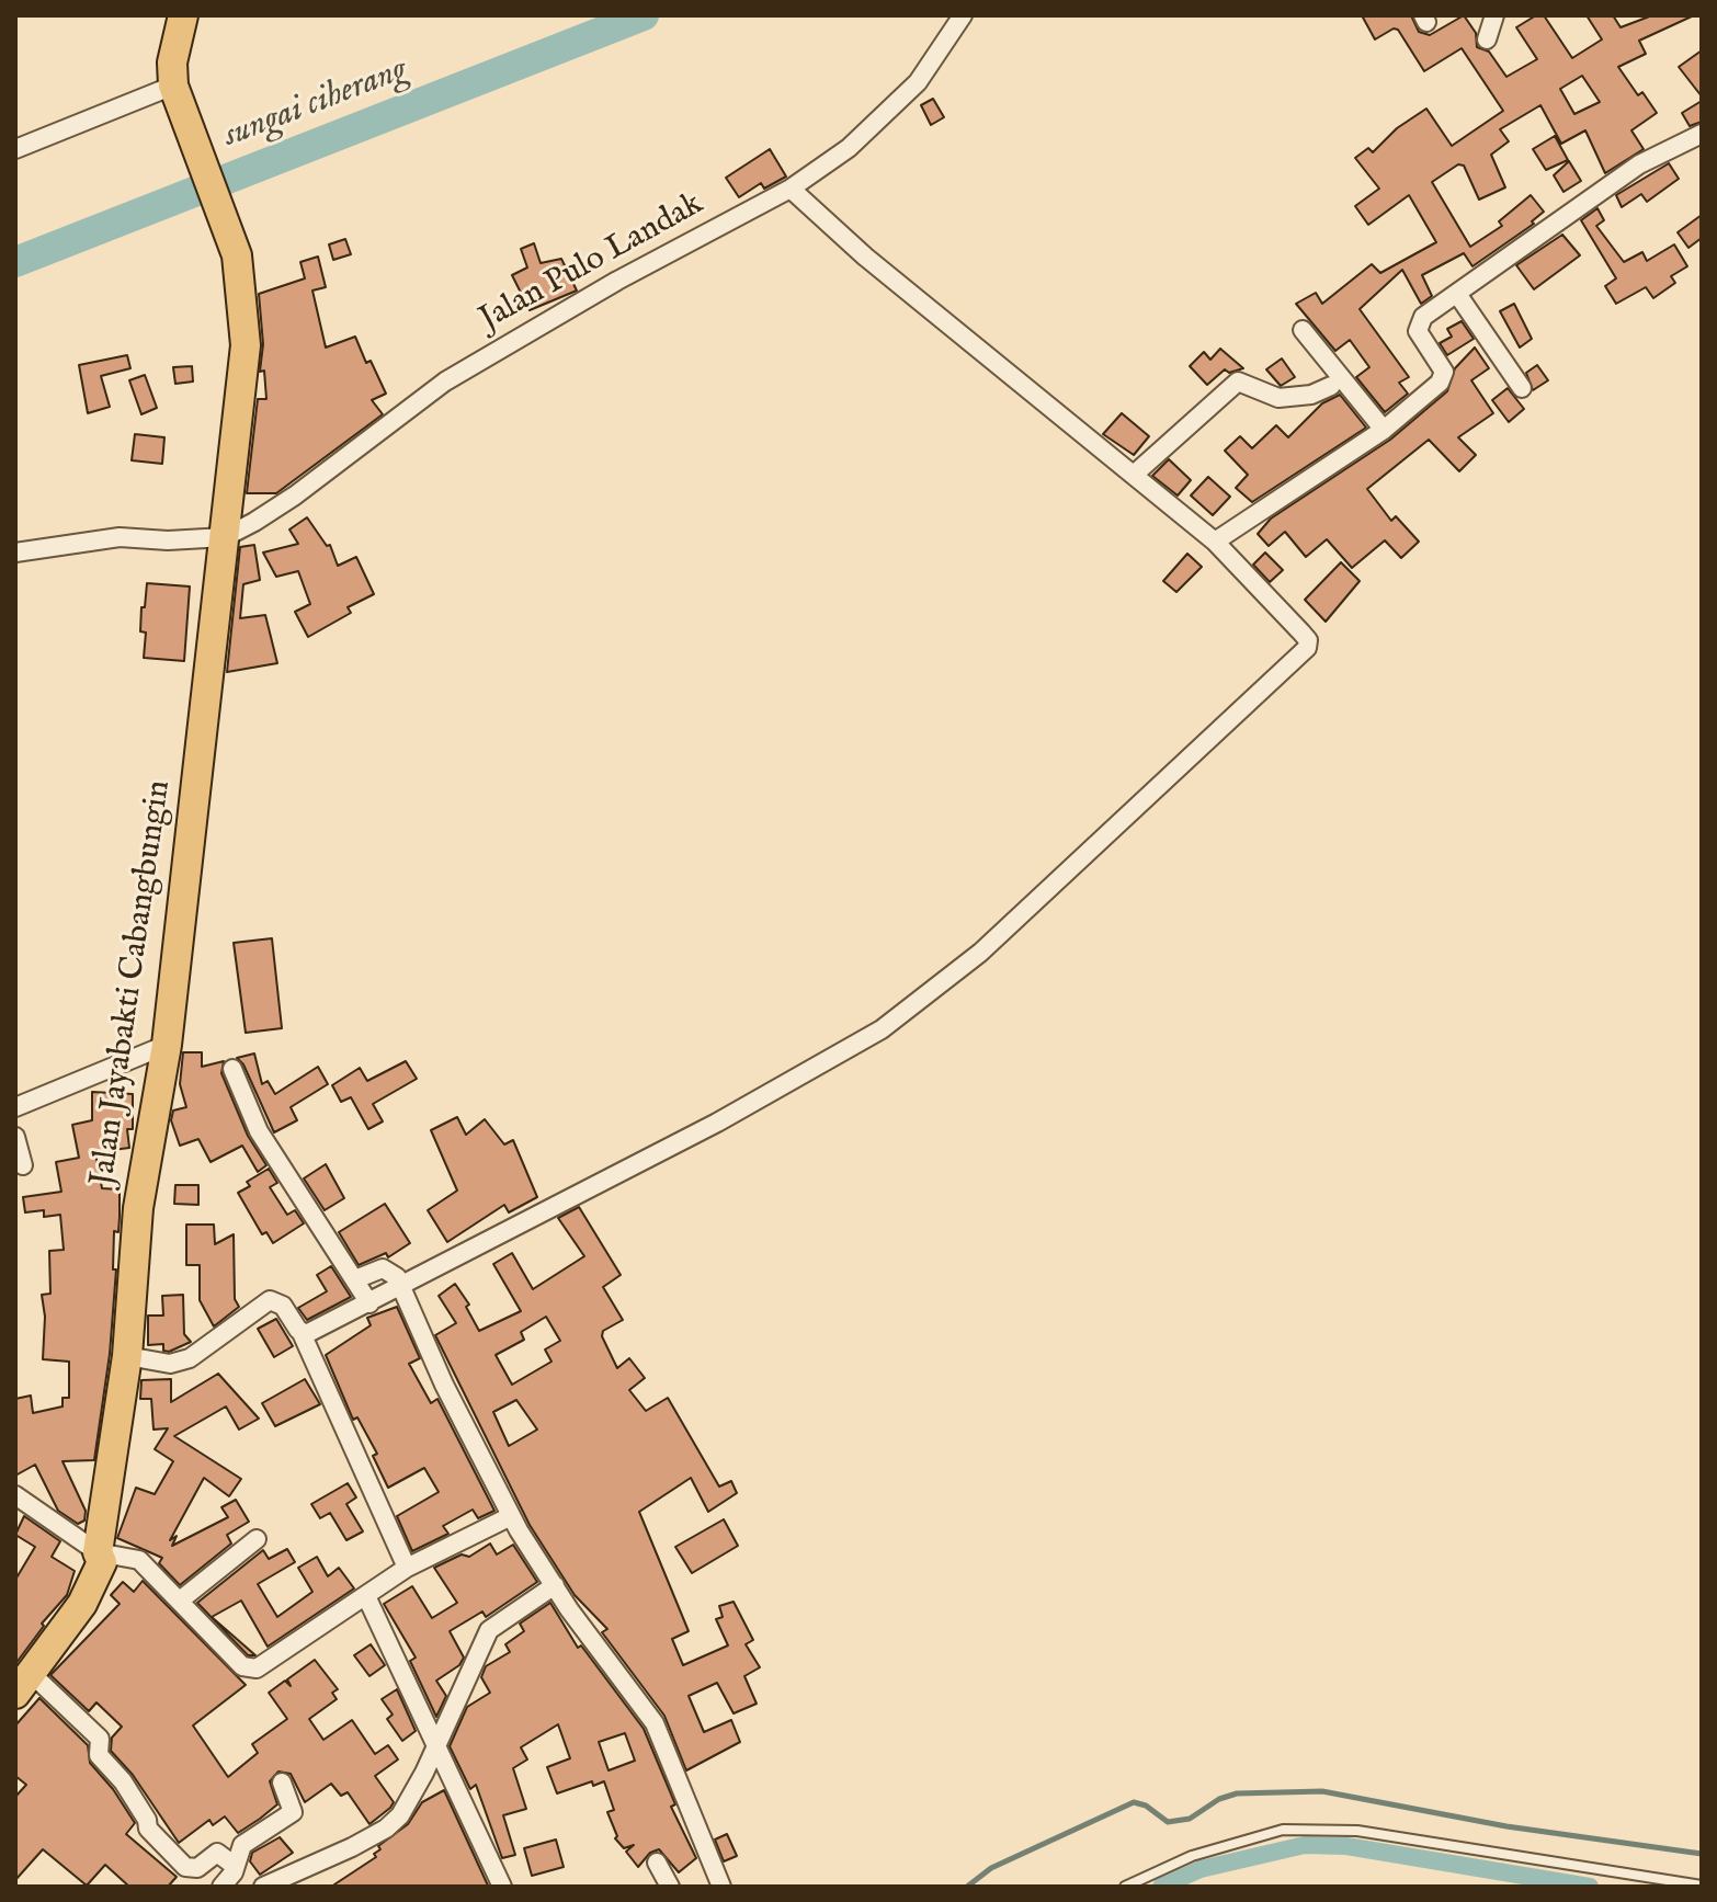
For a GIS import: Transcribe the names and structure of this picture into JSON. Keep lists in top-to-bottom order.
{
  "streets": {
    "main road": ["Jalan Jayabakti Cabangbungin"],
    "street": ["Jalan Pulo Landak"]
  },
  "crossings": [
    ["Jalan Pulo Landak", "Jalan Jayabakti Cabangbungin"]
  ],
  "water": ["sungai ciherang"]
}
